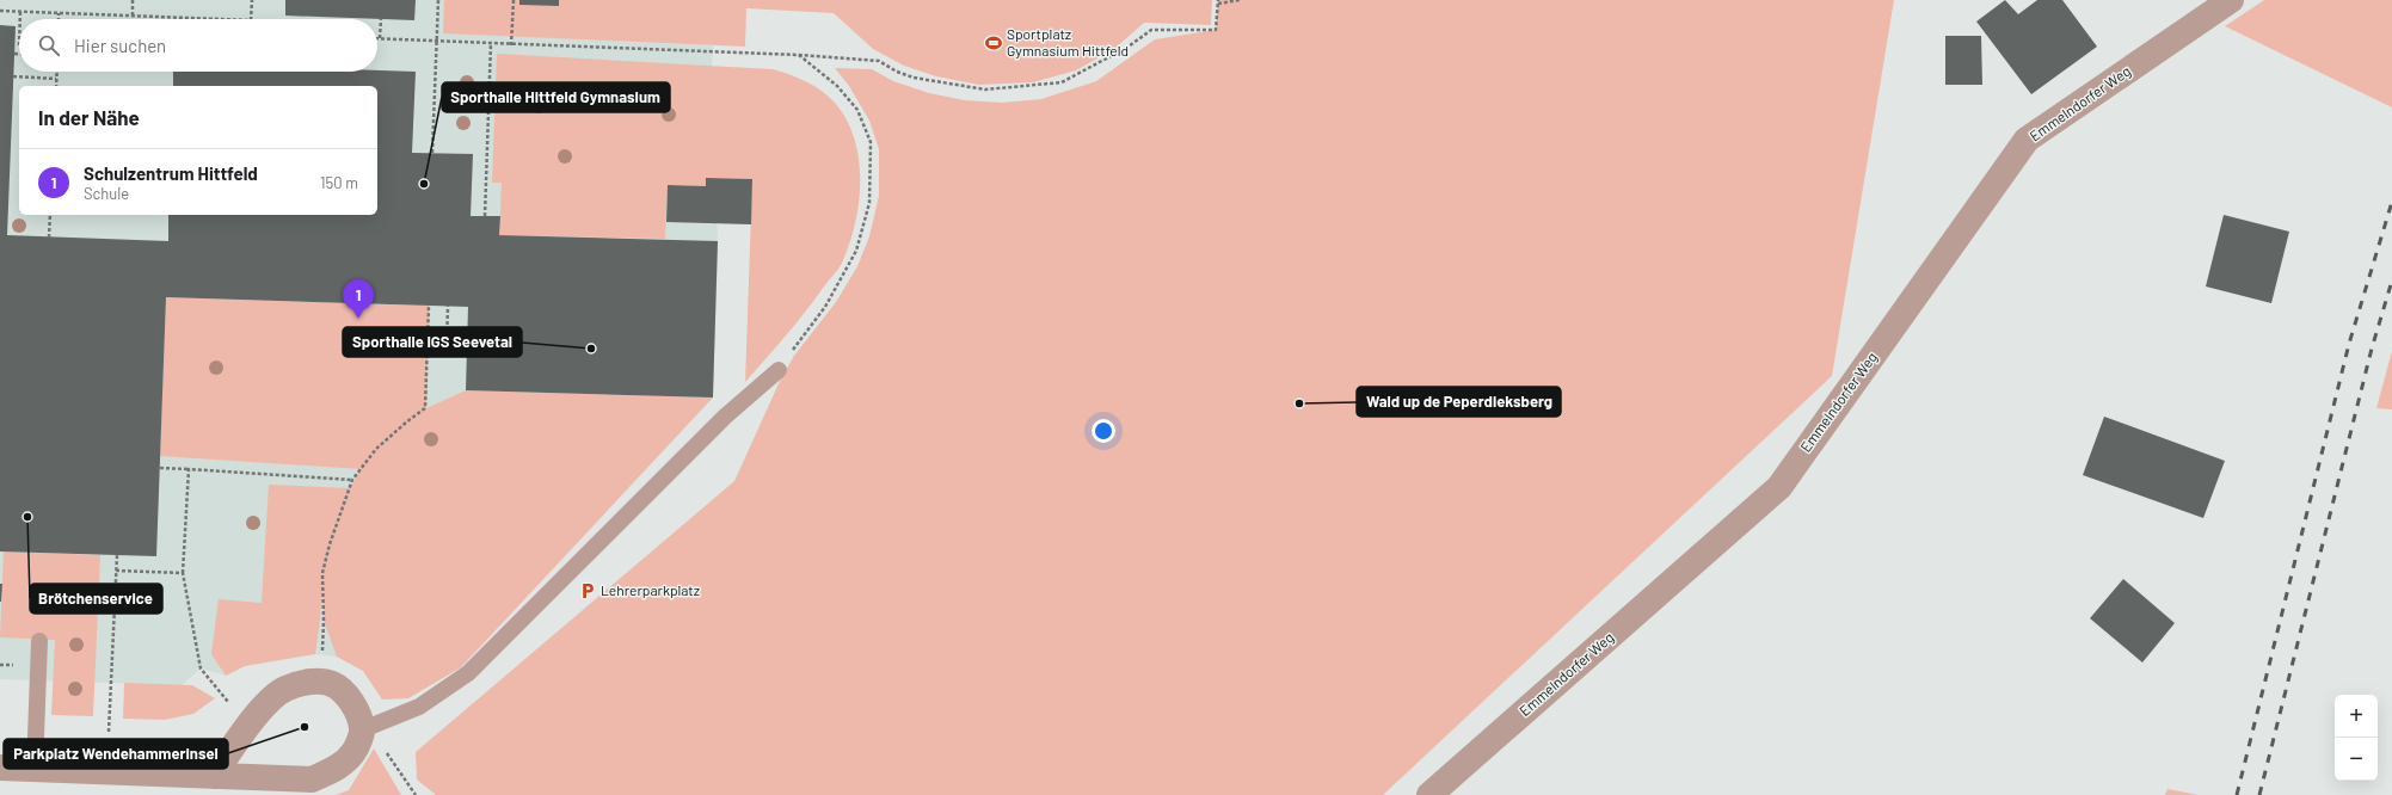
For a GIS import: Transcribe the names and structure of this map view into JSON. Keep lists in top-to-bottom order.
{
  "streets": {
    "street": ["Emmelndorfer Weg"]
  },
  "places": {
    "sports": ["Sportplatz Gymnasium Hittfeld"],
    "other": [
      "Sporthalle Hittfeld Gymnasium",
      "Sporthalle IGS Seevetal",
      "Wald up de Peperdieksberg",
      "Brötchenservice",
      "Parkplatz Wendehammerinsel"
    ],
    "parking": ["Lehrerparkplatz"]
  },
  "page": {
    "search": "Hier suchen",
    "heading": "In der Nähe",
    "list": [
      {
        "mark": "1",
        "name": "Schulzentrum Hittfeld",
        "note": "Schule",
        "value": "150 m"
      }
    ],
    "pins": "1",
    "map_buttons": ["+", "−"]
  }
}
